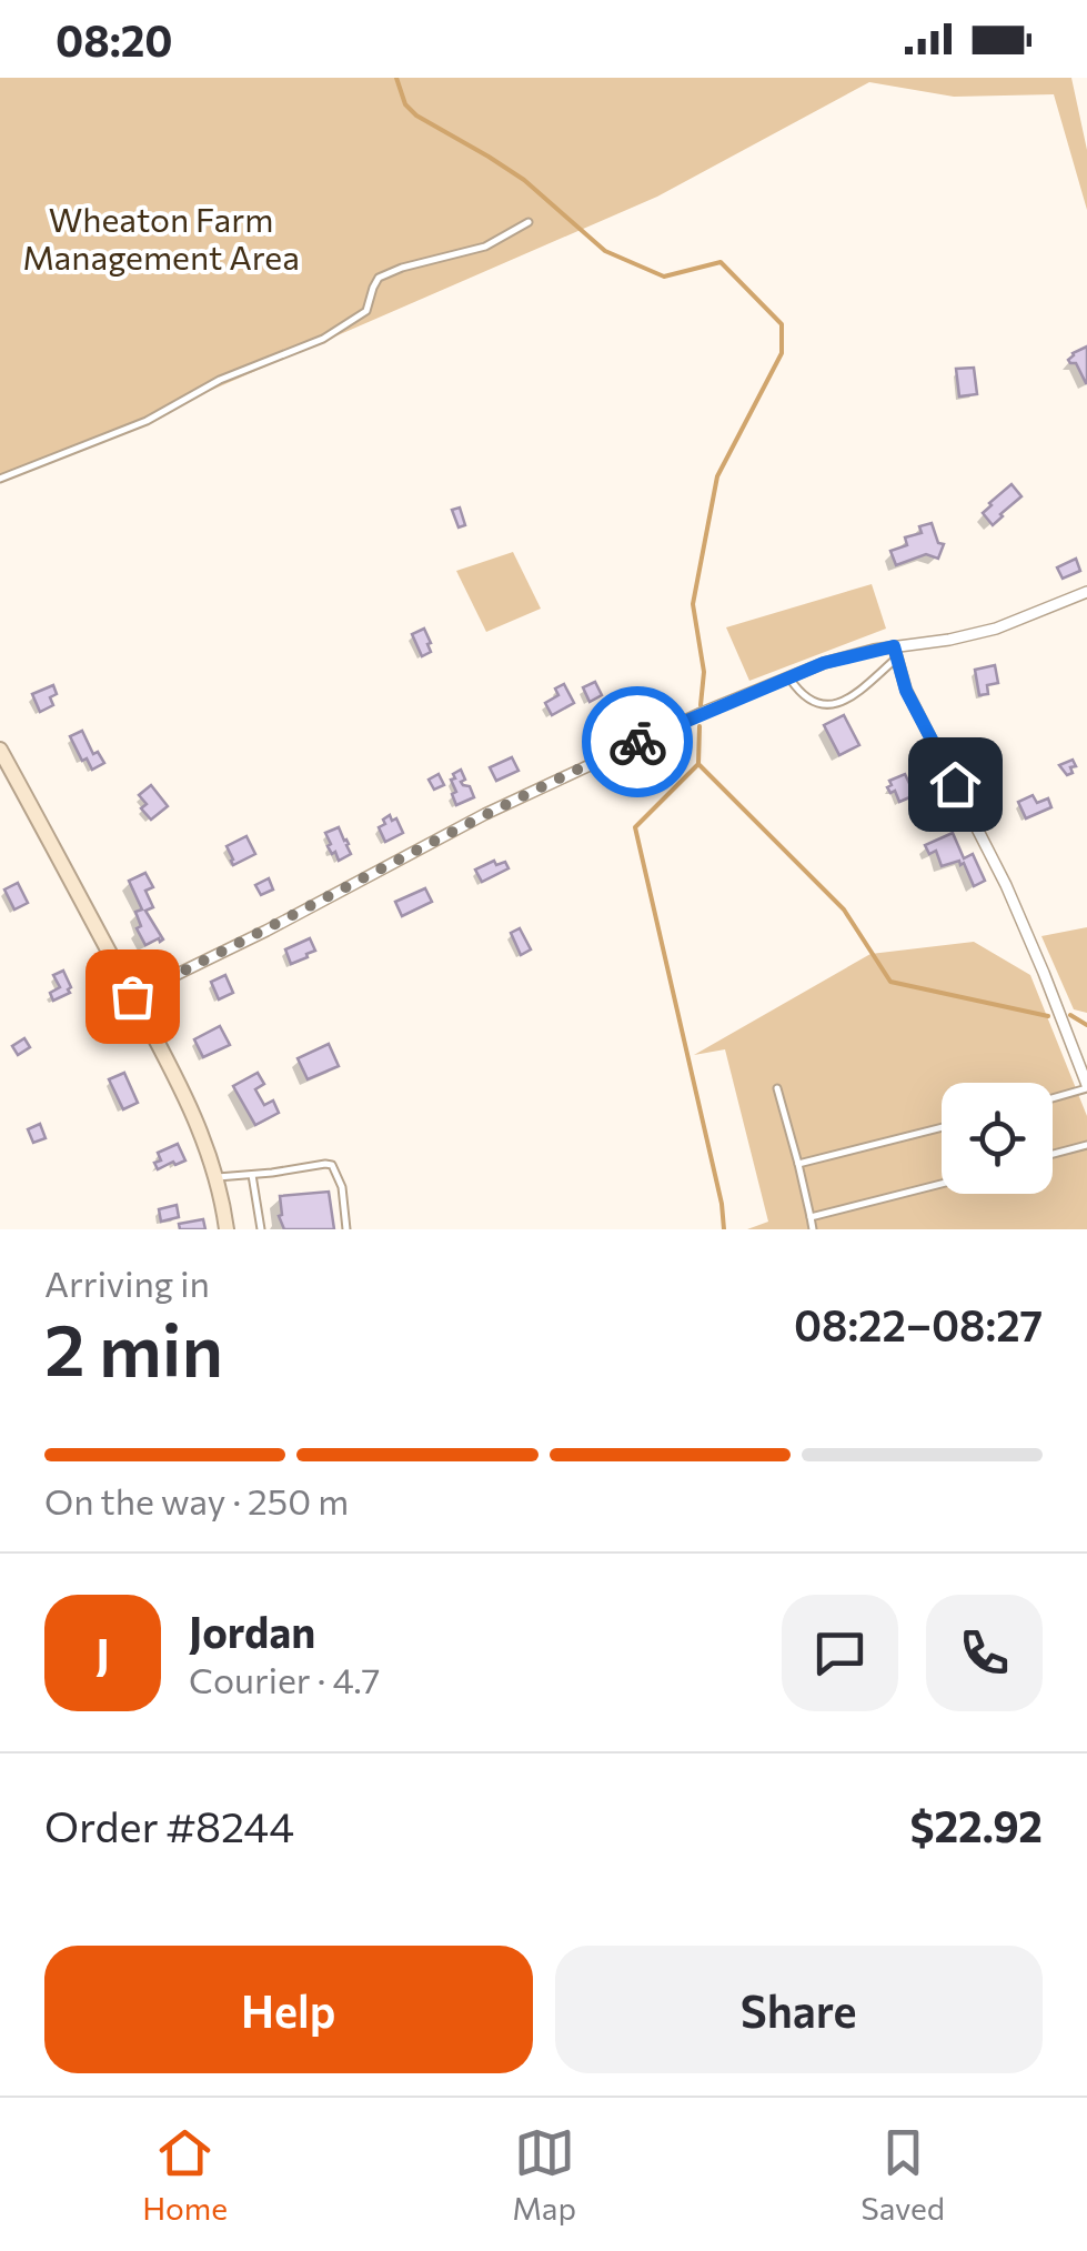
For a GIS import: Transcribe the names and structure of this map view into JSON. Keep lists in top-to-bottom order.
{
  "parks": ["Wheaton Farm Management Area"],
  "page": {
    "status": "08:20",
    "heading": ["2 min", "Arriving in", "08:22–08:27"],
    "panel": [
      "Jordan",
      "Courier · 4.7",
      "Order #8244",
      "$22.92"
    ],
    "bar": "On the way · 250 m",
    "round": "J",
    "buttons": ["Help", "Share"],
    "tabs": ["Home", "Map", "Saved"]
  }
}
